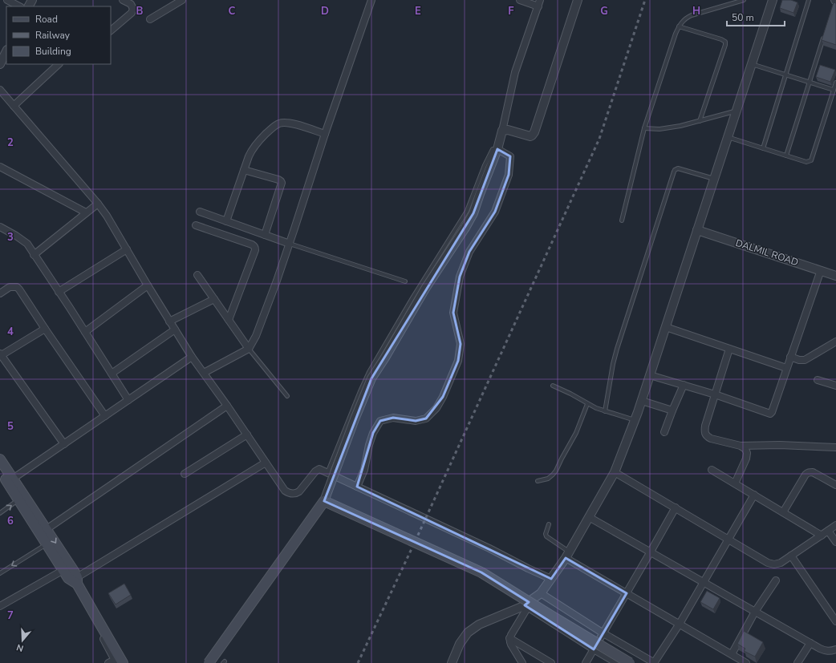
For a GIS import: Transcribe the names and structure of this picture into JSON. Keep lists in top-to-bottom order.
{
  "streets": {
    "street": ["DALMIL ROAD"]
  },
  "legend": ["Road", "Railway", "Building"],
  "scale_bar": "50 m",
  "north": "bottom",
  "grid": {
    "columns": [
      "B",
      "C",
      "D",
      "E",
      "F",
      "G",
      "H"
    ],
    "rows": [
      "2",
      "3",
      "4",
      "5",
      "6",
      "7"
    ]
  }
}
